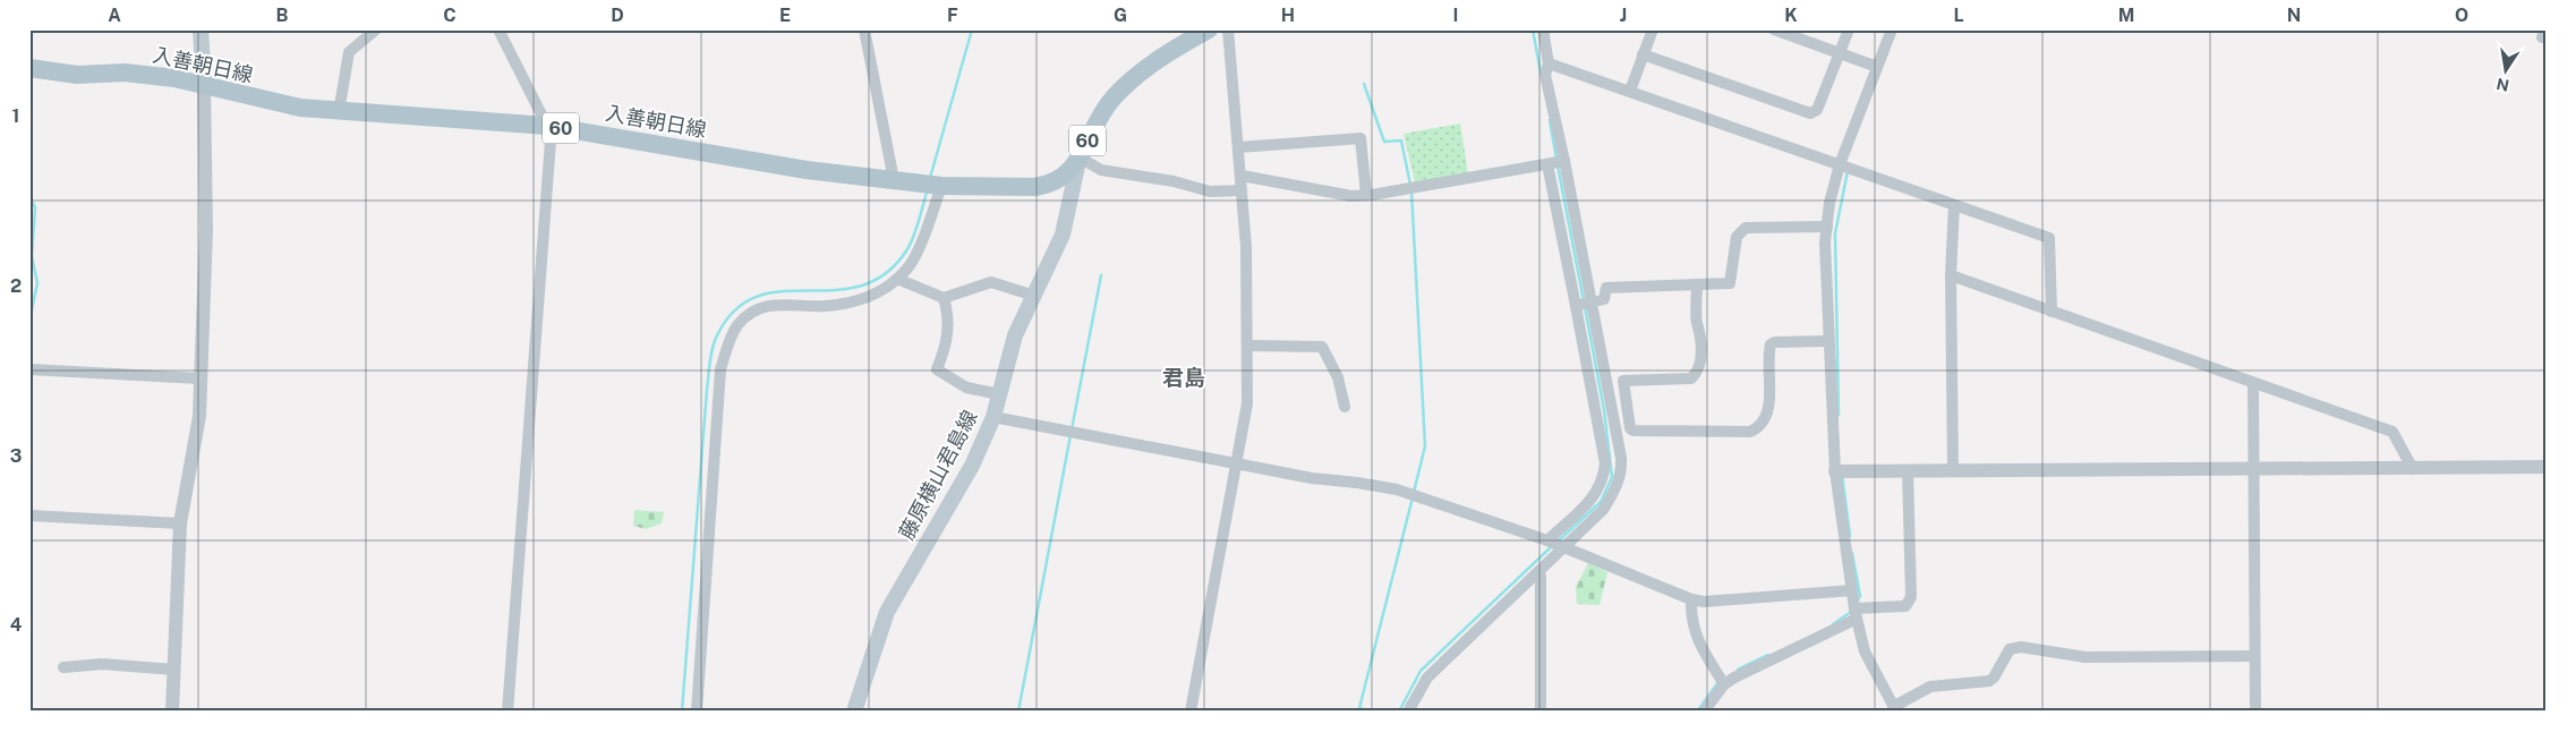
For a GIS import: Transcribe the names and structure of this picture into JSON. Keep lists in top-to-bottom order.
{
  "streets": {
    "main road": ["入善朝日線", "60", "藤原横山君島線"]
  },
  "crossings": [
    ["入善朝日線", "藤原横山君島線"]
  ],
  "districts": ["君島"],
  "north": "bottom",
  "grid": {
    "columns": [
      "A",
      "B",
      "C",
      "D",
      "E",
      "F",
      "G",
      "H",
      "I",
      "J",
      "K",
      "L",
      "M",
      "N",
      "O"
    ],
    "rows": [
      "1",
      "2",
      "3",
      "4"
    ]
  }
}
